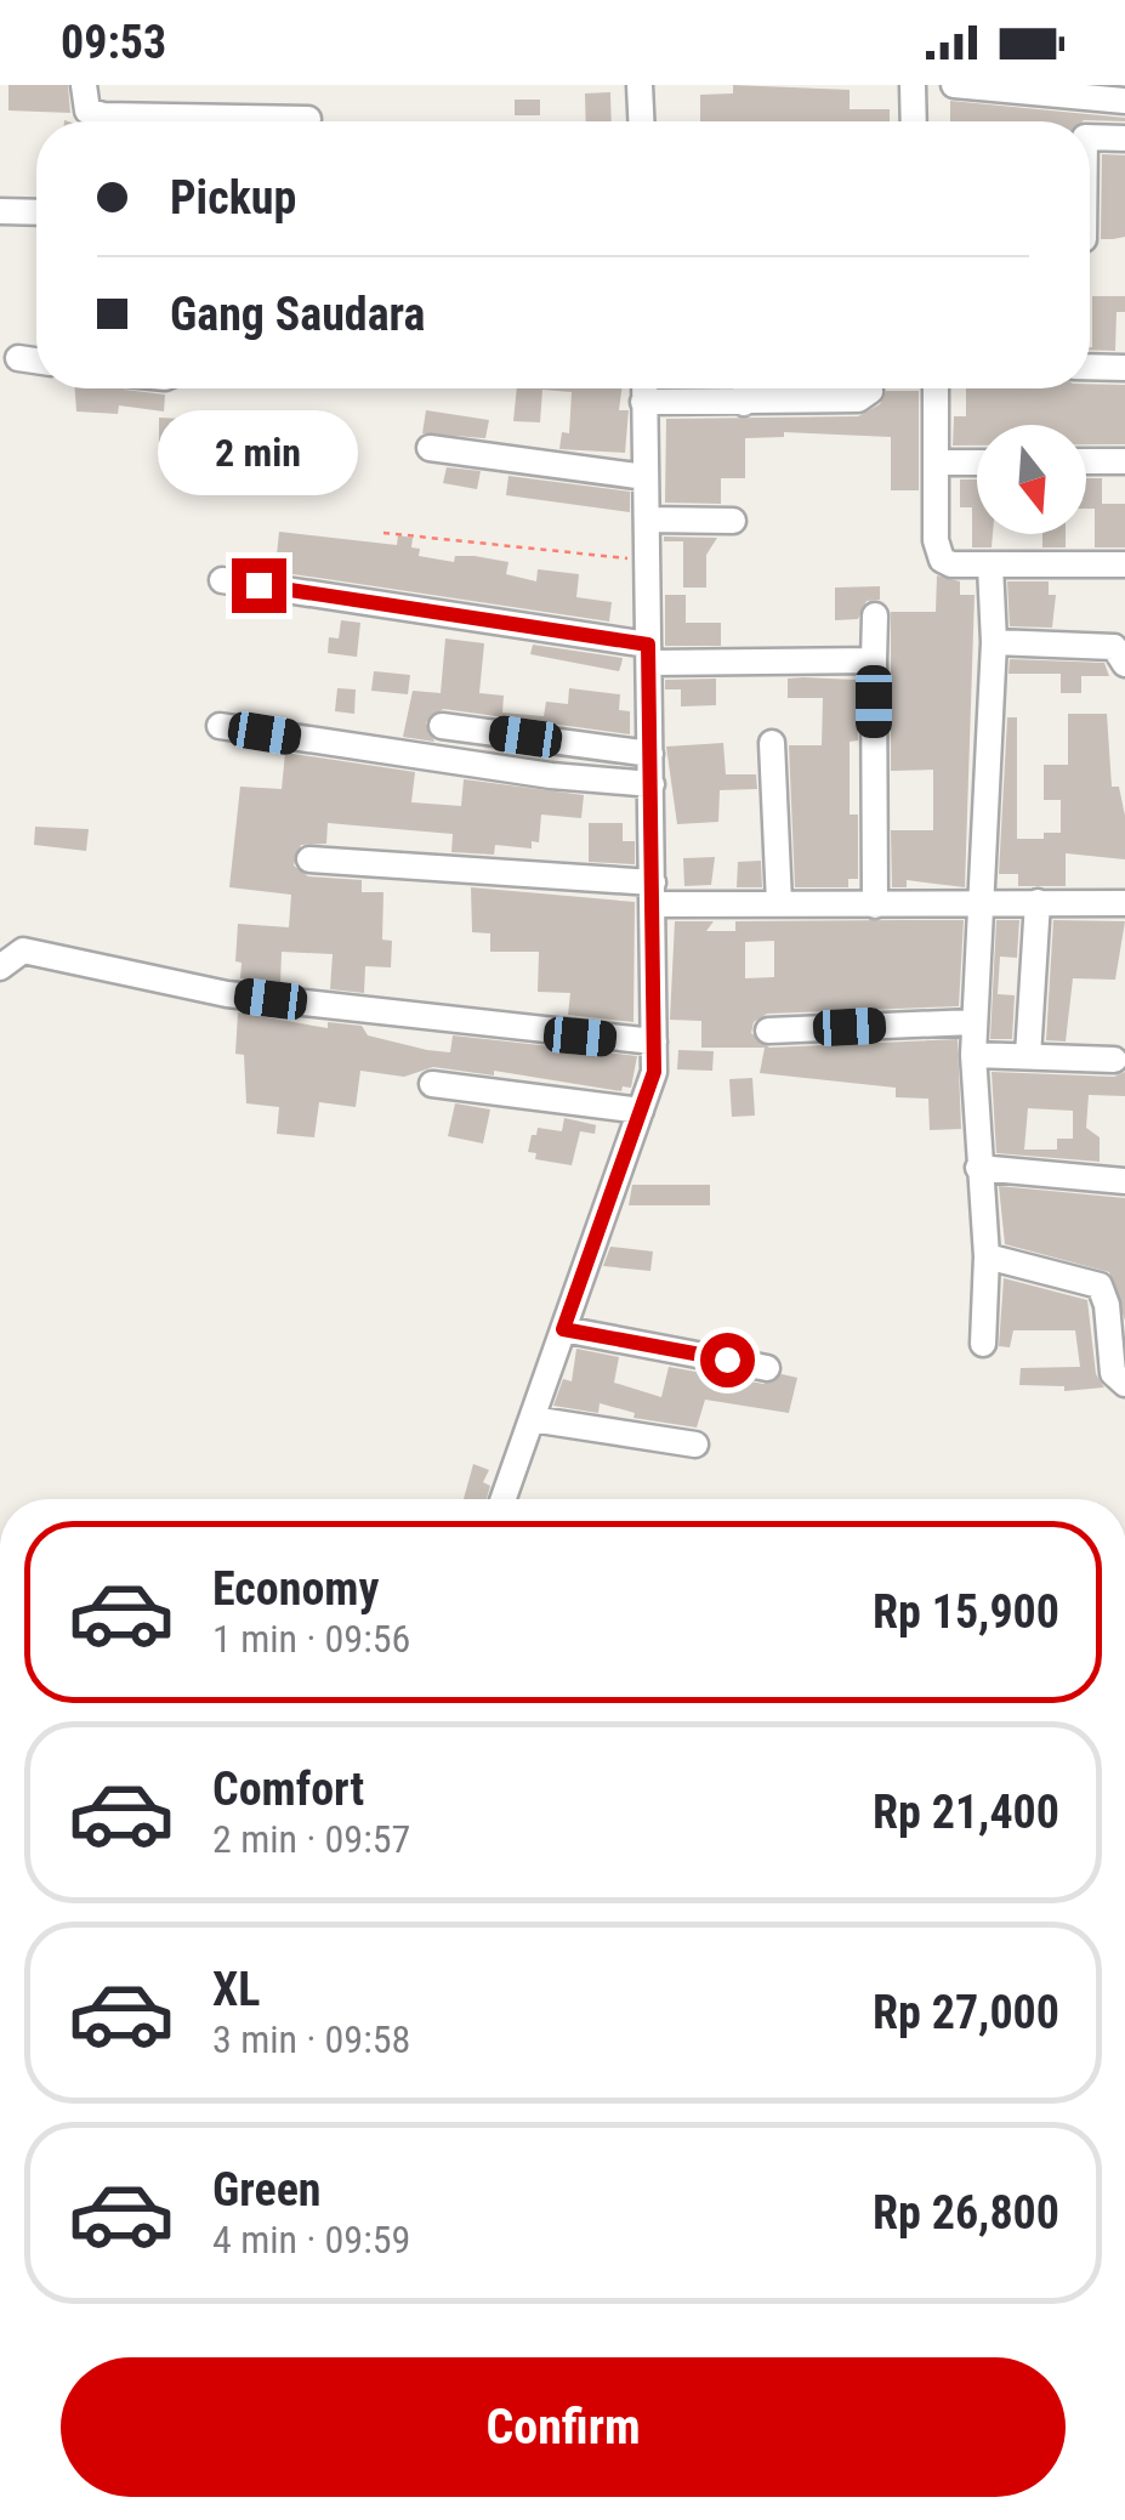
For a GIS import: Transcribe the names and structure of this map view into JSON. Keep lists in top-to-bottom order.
{
  "north": "bottom",
  "page": {
    "status": "09:53",
    "banner": ["Pickup", "Gang Saudara"],
    "bubble": "2 min",
    "list": [
      {
        "name": "Economy",
        "note": "1 min · 09:56",
        "value": "Rp 15,900"
      },
      {
        "name": "Comfort",
        "note": "2 min · 09:57",
        "value": "Rp 21,400"
      },
      {
        "name": "XL",
        "note": "3 min · 09:58",
        "value": "Rp 27,000"
      },
      {
        "name": "Green",
        "note": "4 min · 09:59",
        "value": "Rp 26,800"
      }
    ],
    "buttons": "Confirm"
  }
}
